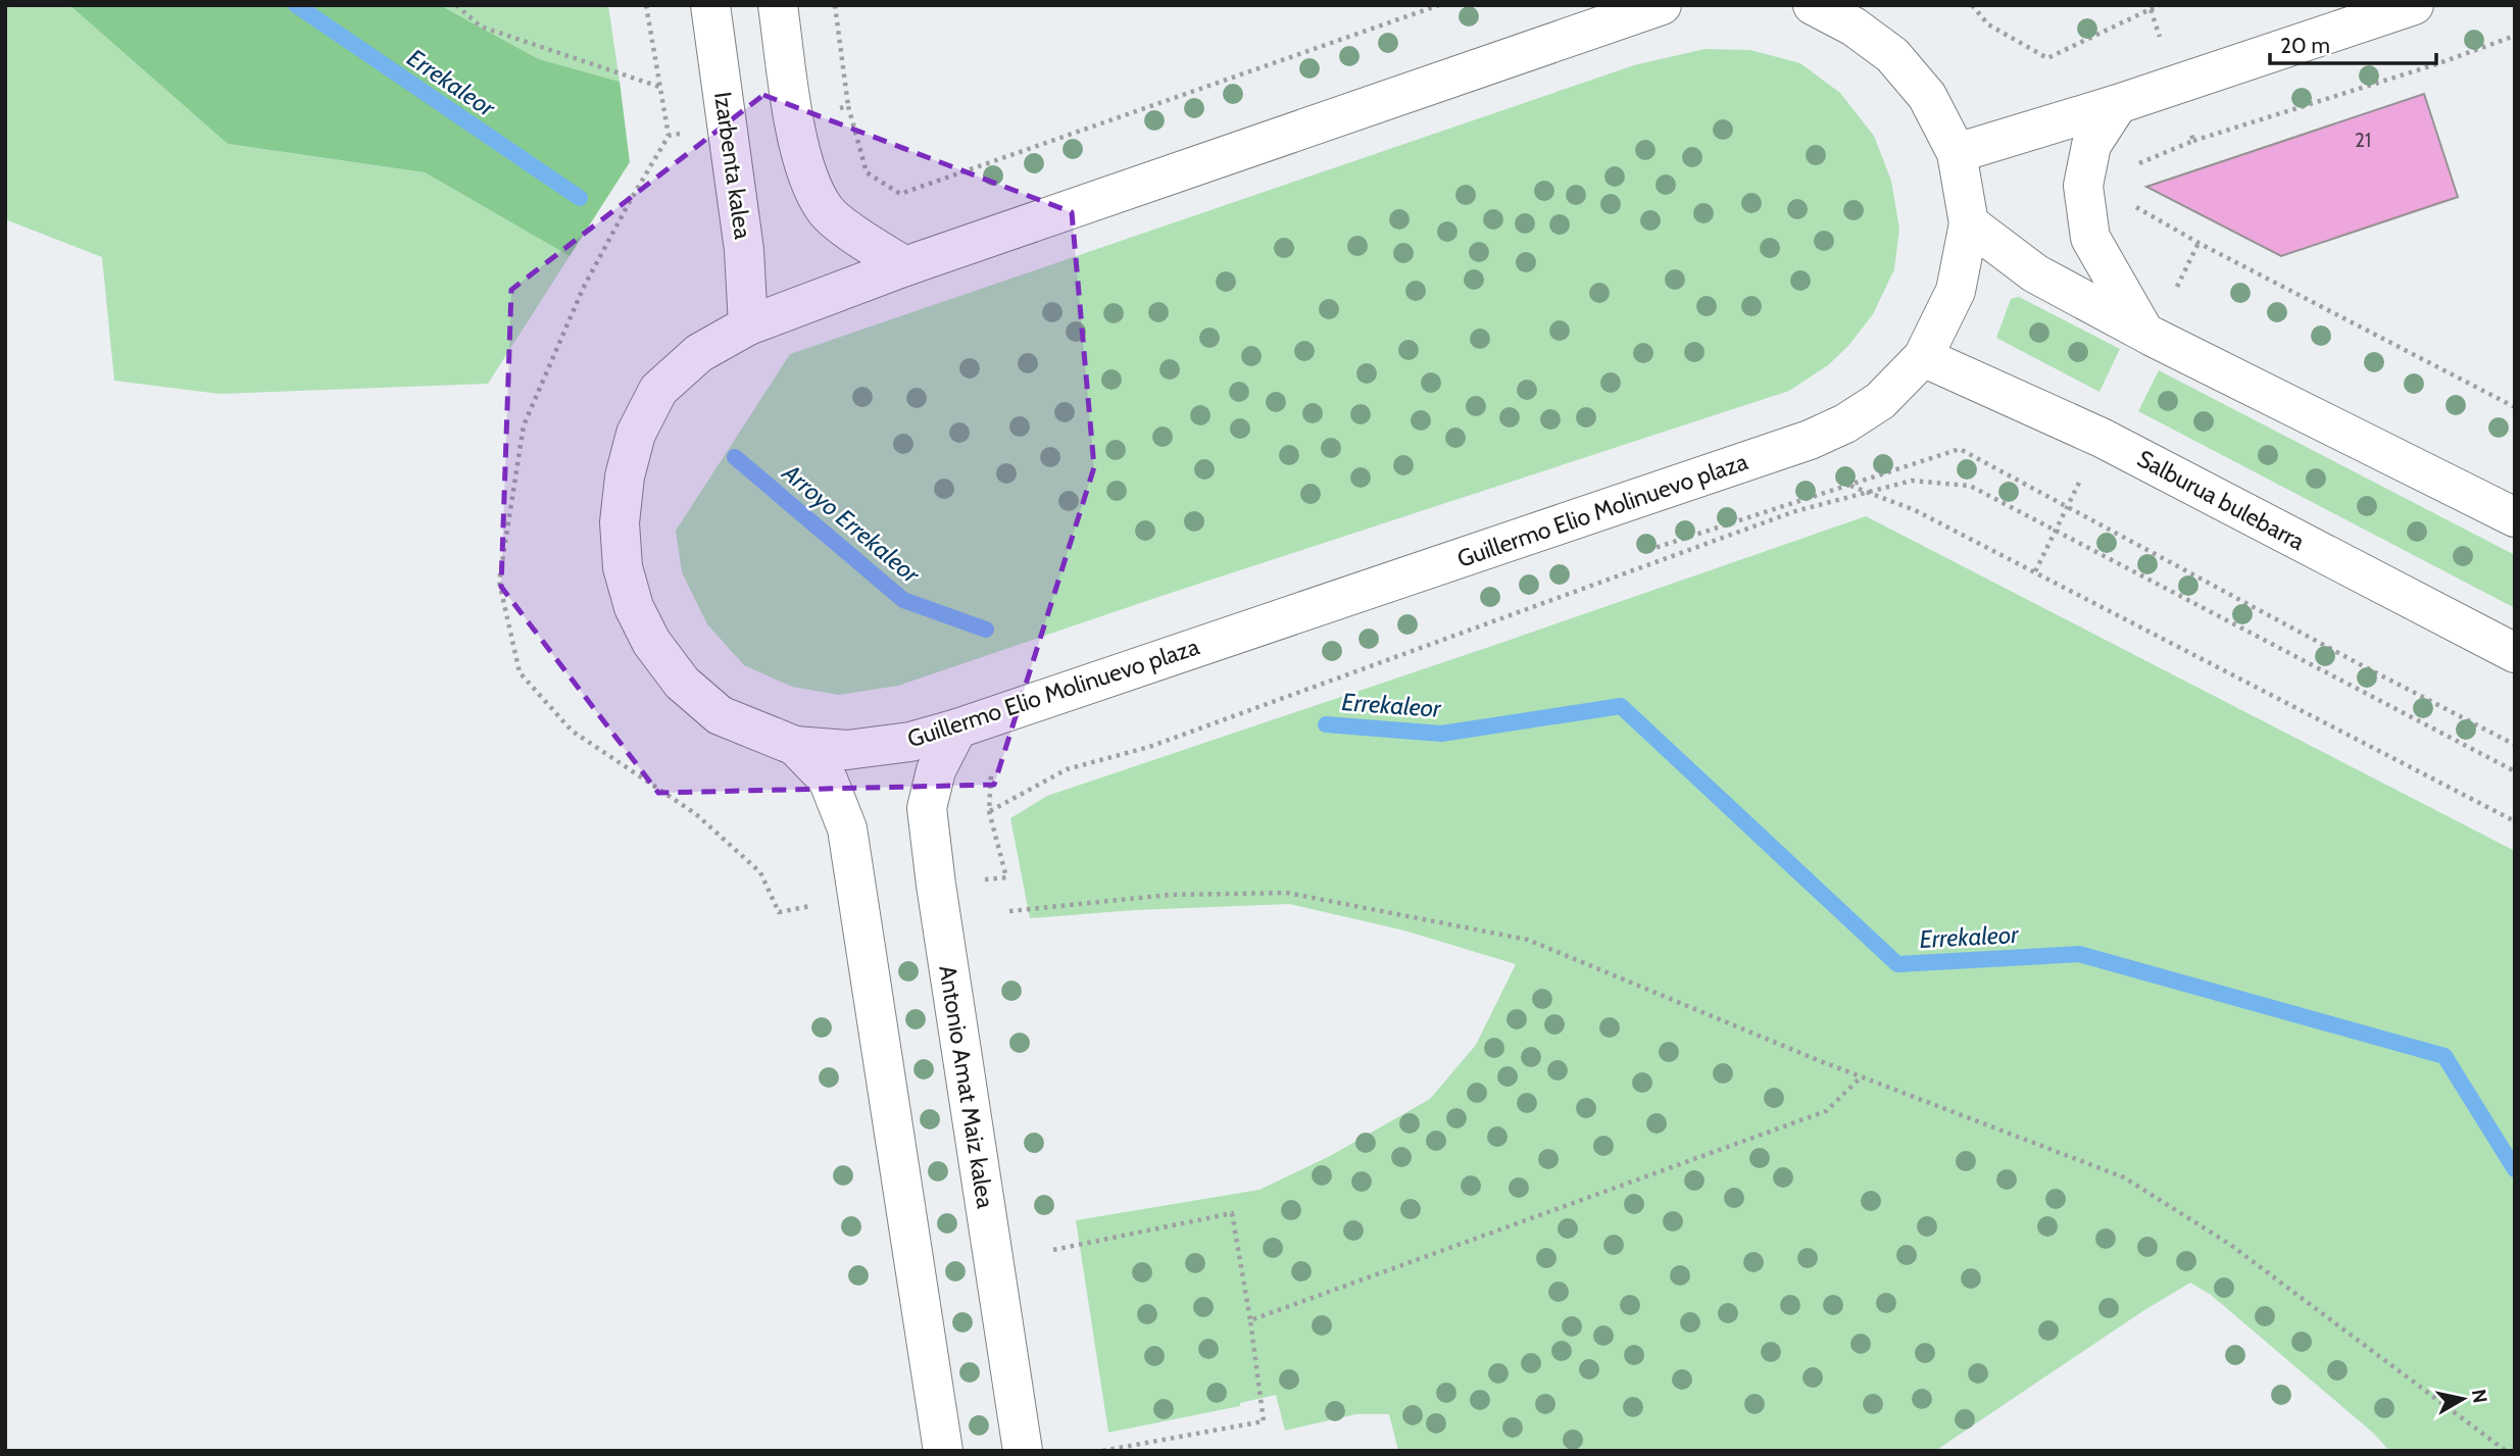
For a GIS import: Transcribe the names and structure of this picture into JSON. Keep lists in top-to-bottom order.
{
  "streets": {
    "main road": [
      "Izarbenta kalea",
      "Salburua bulebarra",
      "Guillermo Elio Molinuevo plaza",
      "Antonio Amat Maiz kalea"
    ]
  },
  "crossings": [
    ["Izarbenta kalea", "Guillermo Elio Molinuevo plaza"],
    ["Salburua bulebarra", "Guillermo Elio Molinuevo plaza"],
    ["Guillermo Elio Molinuevo plaza", "Antonio Amat Maiz kalea"]
  ],
  "water": ["Errekaleor", "Arroyo Errekaleor"],
  "house_numbers": ["21"],
  "scale_bar": "20 m",
  "north": "right"
}
